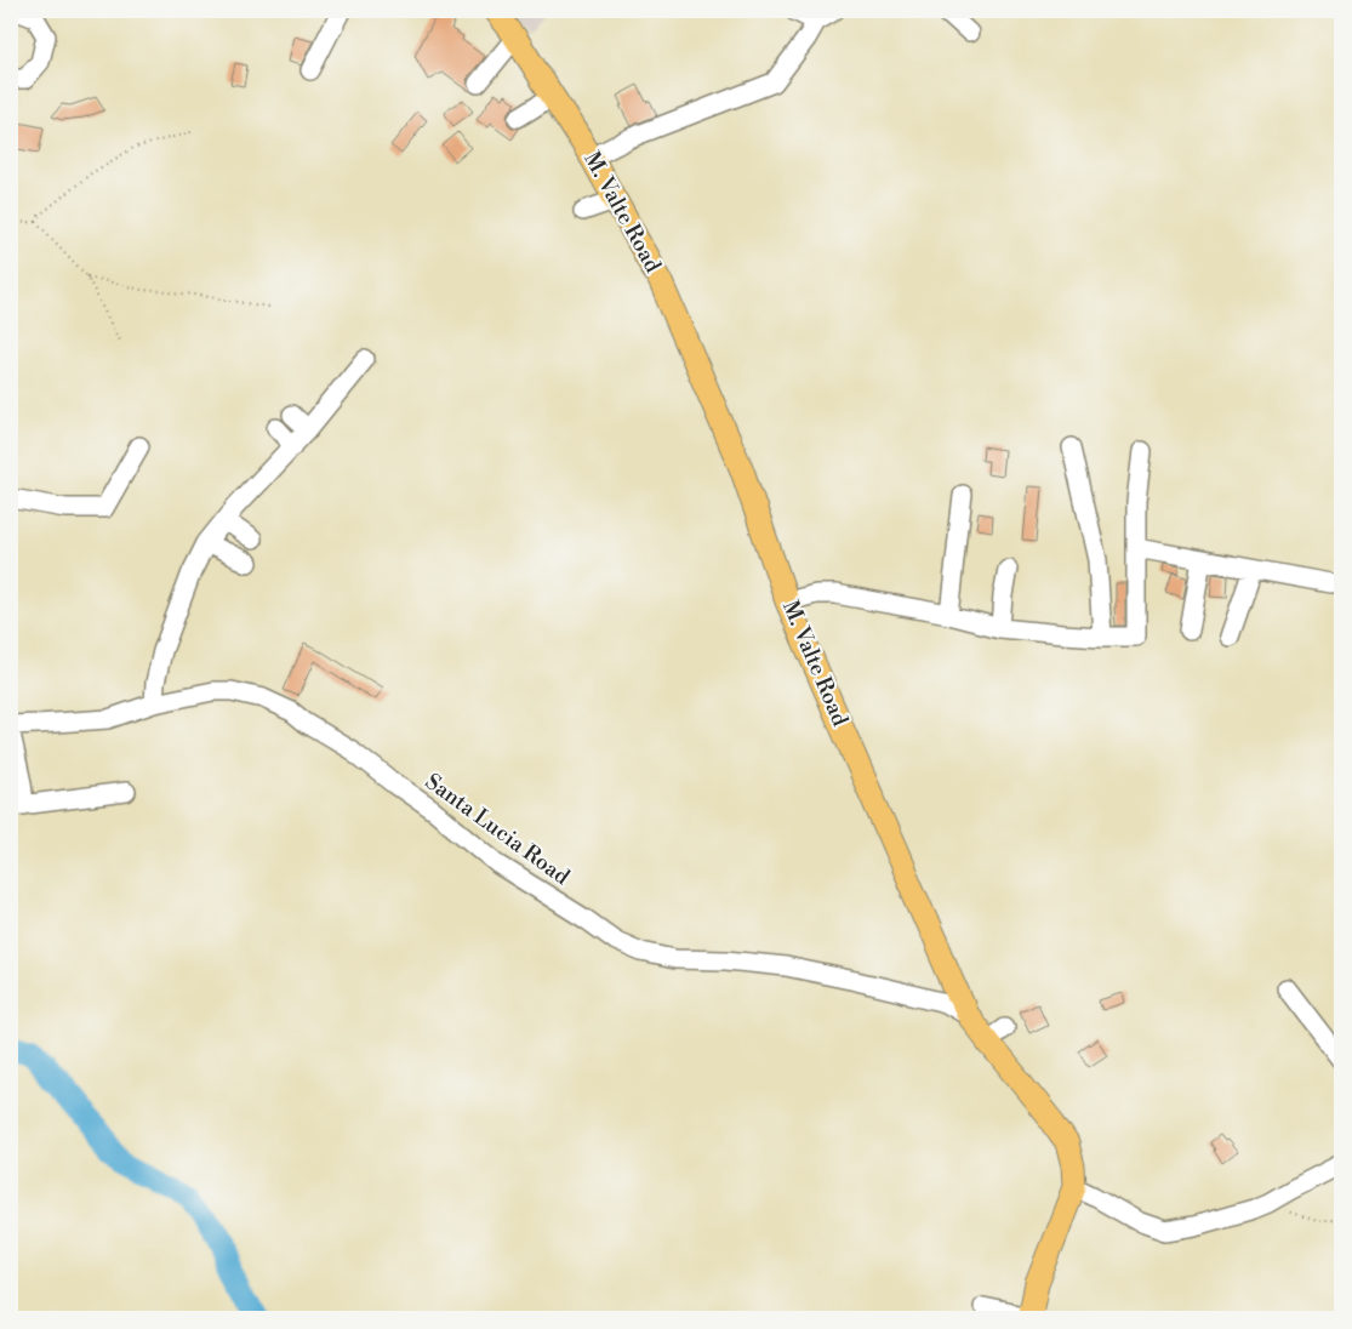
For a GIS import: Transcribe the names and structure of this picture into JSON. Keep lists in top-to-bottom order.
{
  "streets": {
    "main road": ["M. Valte Road"],
    "street": ["Santa Lucia Road"]
  },
  "crossings": [
    ["M. Valte Road", "Santa Lucia Road"]
  ]
}
